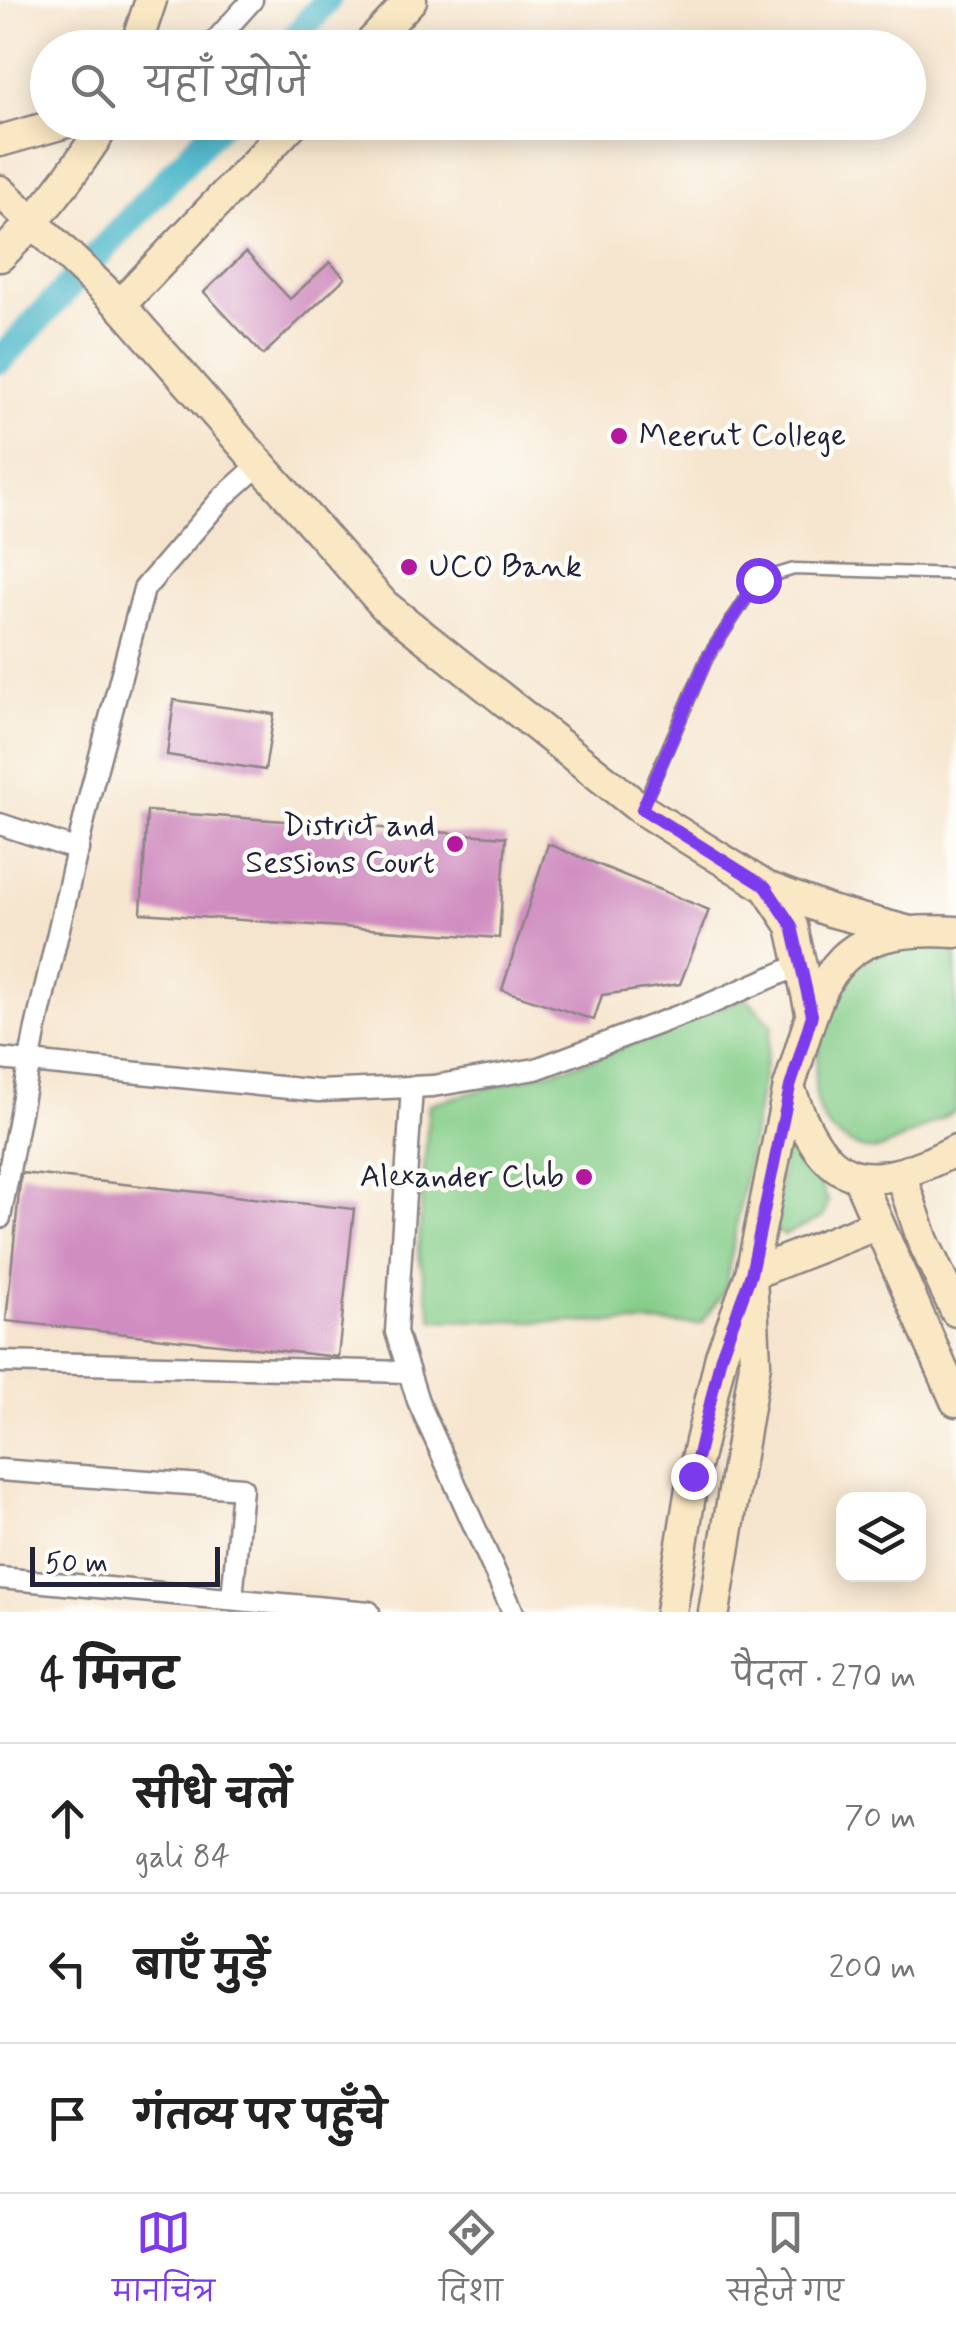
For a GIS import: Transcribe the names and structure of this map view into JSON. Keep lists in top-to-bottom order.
{
  "places": [
    "Meerut College",
    "UCO Bank",
    "District and Sessions Court",
    "Alexander Club"
  ],
  "scale_bar": "50 m",
  "page": {
    "search": "यहाँ खोजें",
    "scale": "50 m",
    "heading": ["4 मिनट", "पैदल · 270 m"],
    "list": [
      ["सीधे चलें", "gali 84", "70 m"],
      ["बाएँ मुड़ें", "200 m"],
      "गंतव्य पर पहुँचे"
    ],
    "nav": ["मानचित्र", "दिशा", "सहेजे गए"]
  }
}
